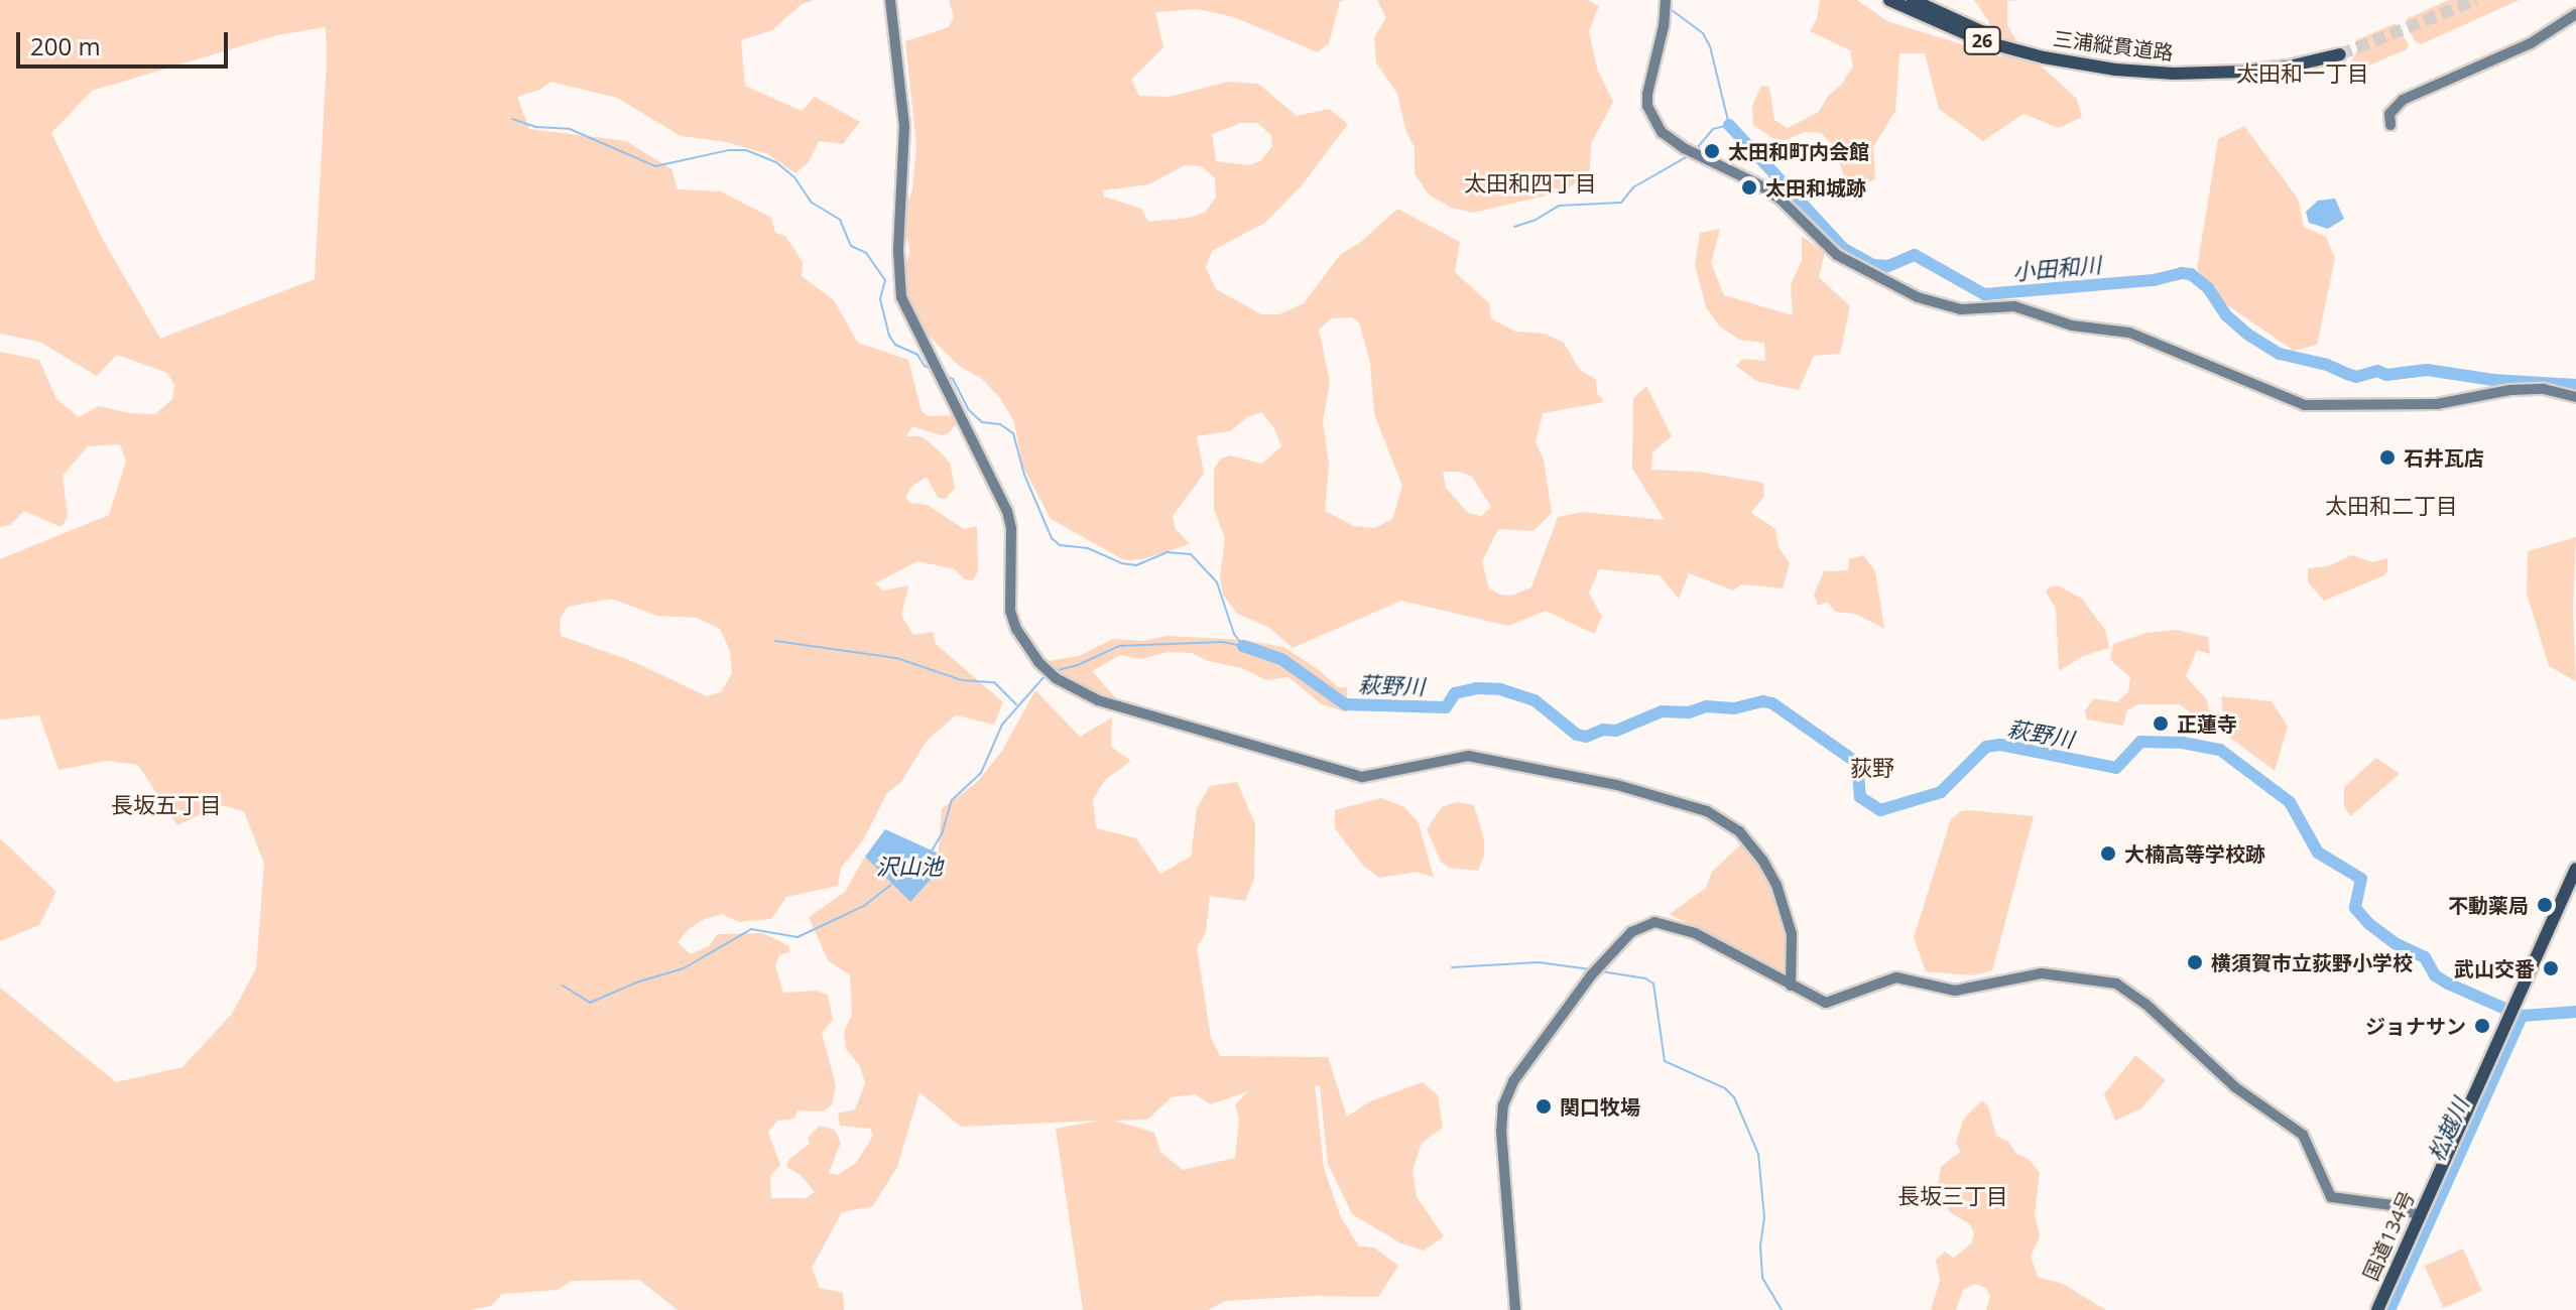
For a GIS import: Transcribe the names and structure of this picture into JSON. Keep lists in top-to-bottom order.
{
  "streets": {
    "highway": ["26", "三浦縦貫道路", "国道134号"]
  },
  "districts": [
    "太田和一丁目",
    "太田和四丁目",
    "太田和二丁目",
    "荻野",
    "長坂五丁目",
    "長坂三丁目"
  ],
  "water": [
    "小田和川",
    "萩野川",
    "沢山池",
    "松越川"
  ],
  "places": [
    "太田和町内会館",
    "太田和城跡",
    "石井瓦店",
    "正蓮寺",
    "大楠高等学校跡",
    "不動薬局",
    "横須賀市立荻野小学校",
    "武山交番",
    "ジョナサン",
    "関口牧場"
  ],
  "scale_bar": "200 m"
}
